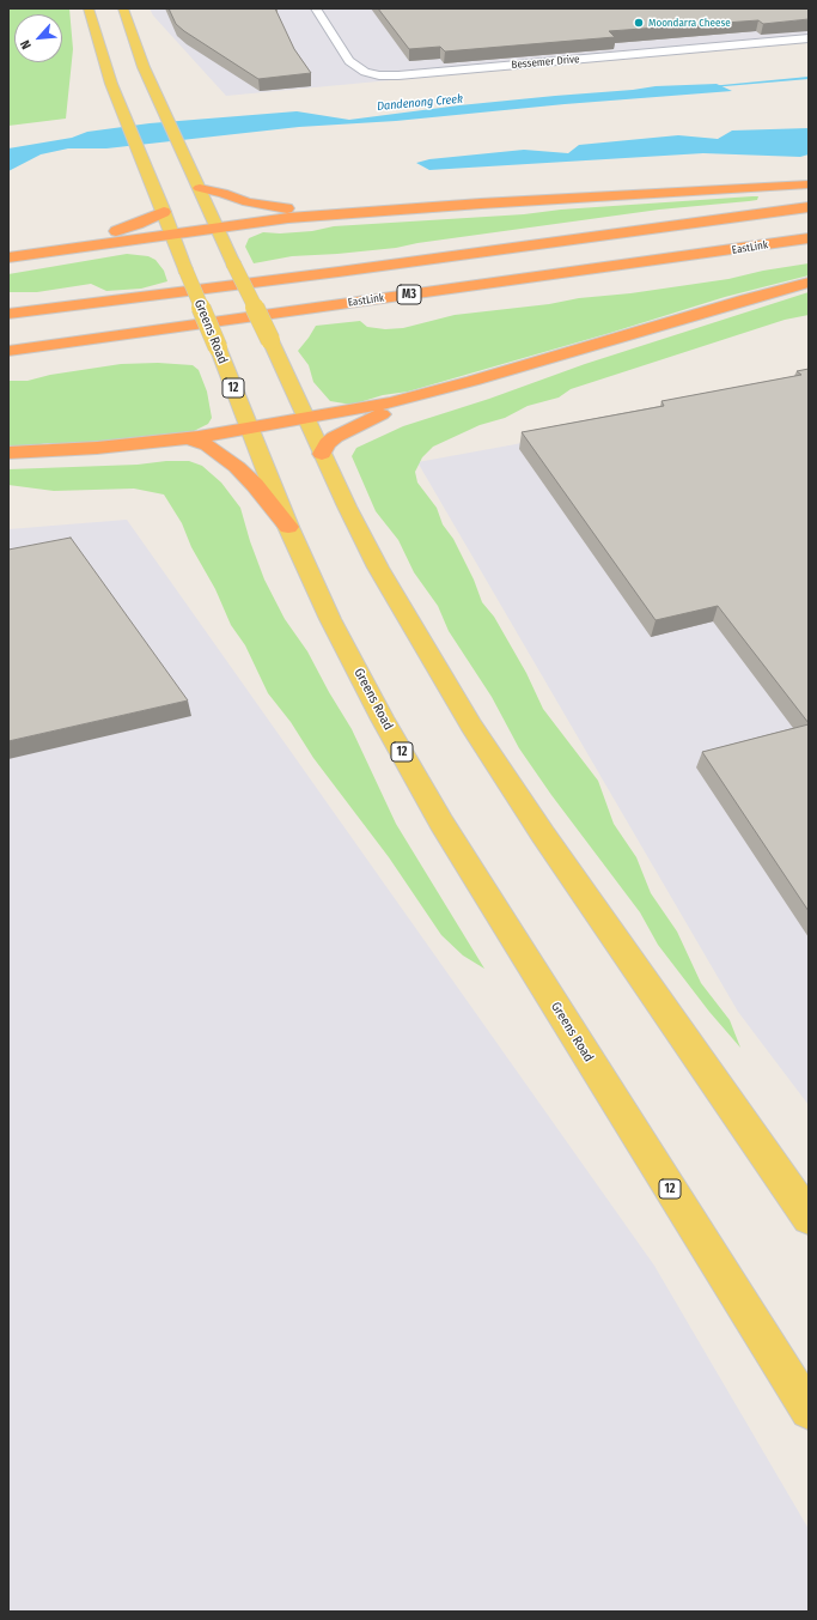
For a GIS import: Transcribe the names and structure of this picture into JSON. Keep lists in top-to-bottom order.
{
  "streets": {
    "highway": ["EastLink", "M3"],
    "main road": ["Greens Road", "12"],
    "street": ["Bessemer Drive"]
  },
  "water": ["Dandenong Creek"],
  "places": ["Moondarra Cheese"],
  "north": "bottom left"
}
